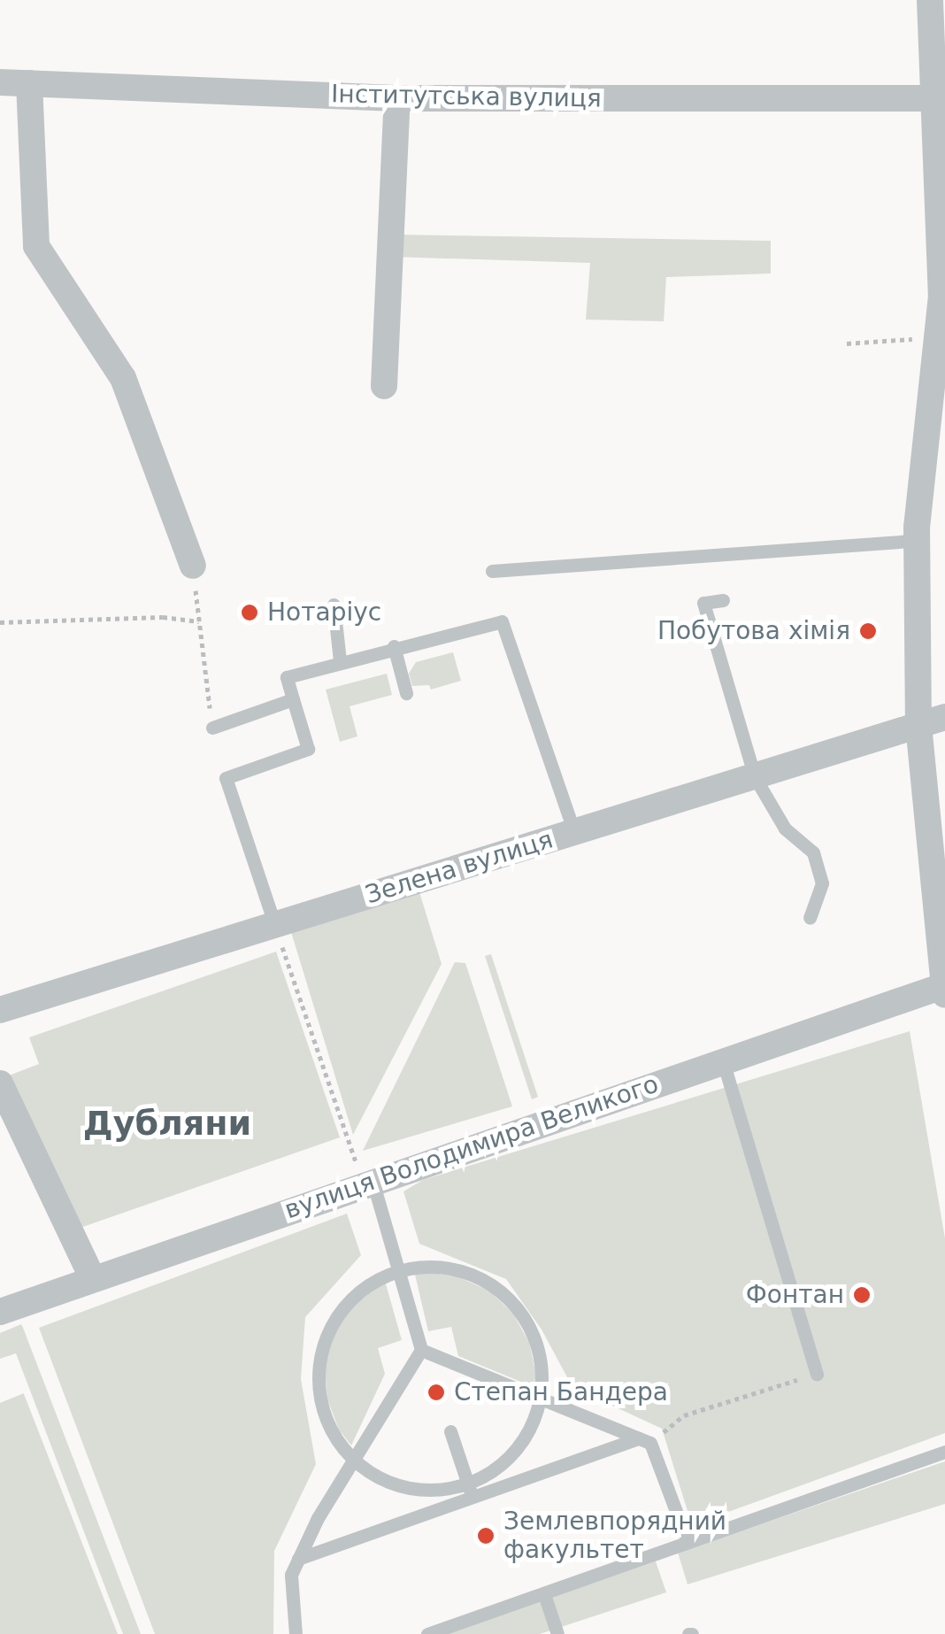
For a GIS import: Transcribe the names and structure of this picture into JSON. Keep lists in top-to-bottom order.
{
  "streets": {
    "street": ["Інститутська вулиця", "Зелена вулиця", "вулиця Володимира Великого"]
  },
  "districts": ["Дубляни"],
  "places": [
    "Нотаріус",
    "Побутова хімія",
    "Фонтан",
    "Степан Бандера",
    "Землевпорядний факультет"
  ]
}
